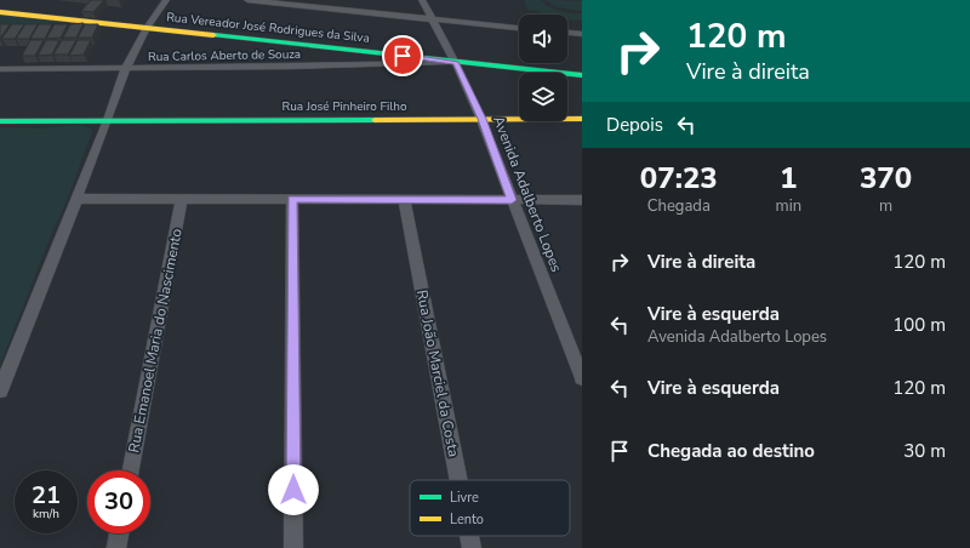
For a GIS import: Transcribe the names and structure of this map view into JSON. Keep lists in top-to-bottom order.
{
  "streets": {
    "street": [
      "Rua Vereador José Rodrigues da Silva",
      "Rua Carlos Aberto de Souza",
      "Rua José Pinheiro Filho",
      "Avenida Adalberto Lopes",
      "Rua Emanoel Maria do Nascimento",
      "Rua João Marciel da Costa"
    ]
  },
  "crossings": [
    ["Rua Vereador José Rodrigues da Silva", "Rua Carlos Aberto de Souza"],
    ["Rua Vereador José Rodrigues da Silva", "Avenida Adalberto Lopes"],
    ["Rua Carlos Aberto de Souza", "Avenida Adalberto Lopes"],
    ["Rua José Pinheiro Filho", "Avenida Adalberto Lopes"]
  ],
  "legend": ["Livre", "Lento"],
  "page": {
    "turn": ["120 m", "Vire à direita"],
    "then": "Depois",
    "eta": [
      "07:23",
      "Chegada",
      "1",
      "min",
      "370",
      "m"
    ],
    "list": [
      {
        "name": "Vire à direita",
        "value": "120 m"
      },
      {
        "name": "Vire à esquerda",
        "note": "Avenida Adalberto Lopes",
        "value": "100 m"
      },
      {
        "name": "Vire à esquerda",
        "value": "120 m"
      },
      {
        "name": "Chegada ao destino",
        "value": "30 m"
      }
    ],
    "speed": "21 km/h",
    "limit": "30"
  }
}
